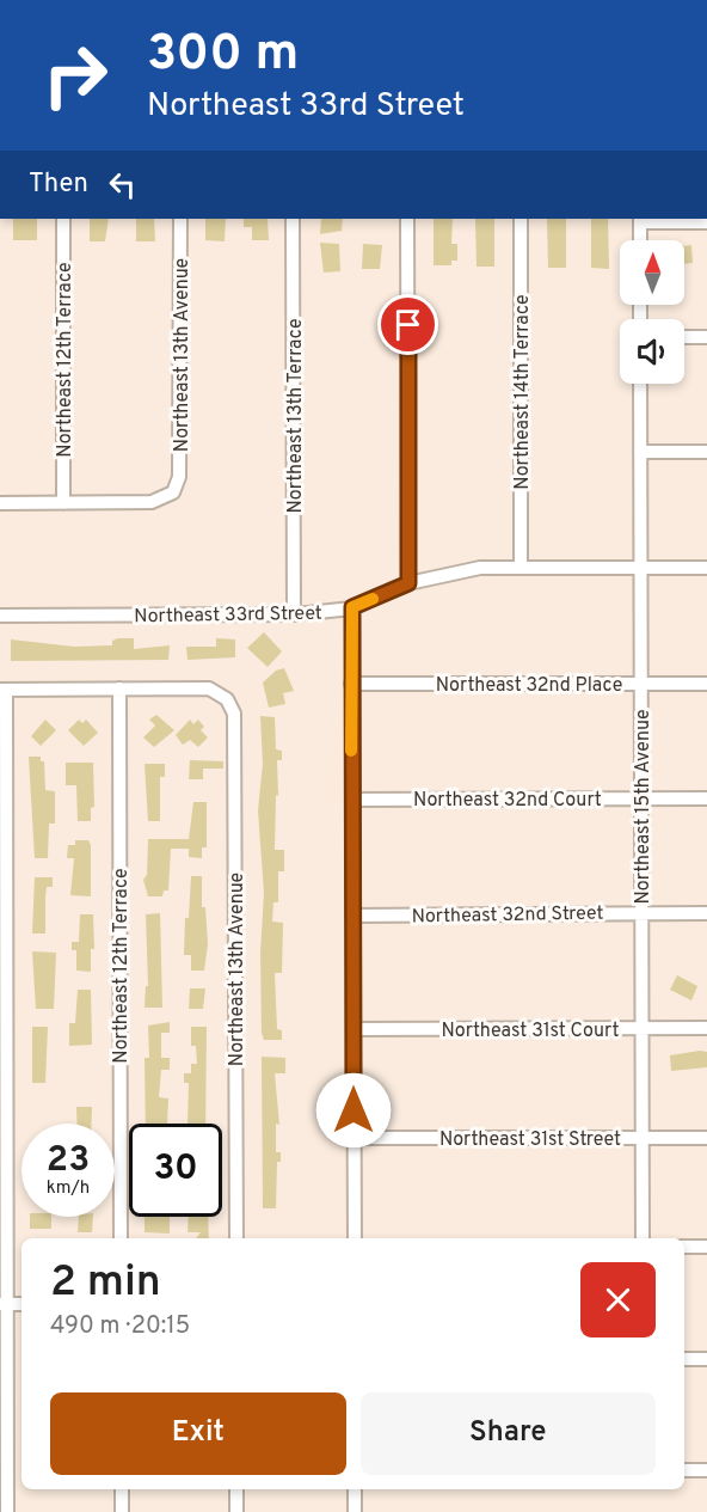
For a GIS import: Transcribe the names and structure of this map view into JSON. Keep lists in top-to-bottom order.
{
  "streets": {
    "street": [
      "Northeast 13th Avenue",
      "Northeast 12th Terrace",
      "Northeast 14th Terrace",
      "Northeast 13th Terrace",
      "Northeast 33rd Street",
      "Northeast 32nd Place",
      "Northeast 32nd Court",
      "Northeast 15th Avenue",
      "Northeast 32nd Street",
      "Northeast 31st Court",
      "Northeast 31st Street"
    ]
  },
  "crossings": [
    ["Northeast 13th Avenue", "Northeast 12th Terrace"],
    ["Northeast 14th Terrace", "Northeast 33rd Street"],
    ["Northeast 13th Terrace", "Northeast 33rd Street"],
    ["Northeast 33rd Street", "Northeast 15th Avenue"],
    ["Northeast 32nd Place", "Northeast 15th Avenue"],
    ["Northeast 32nd Court", "Northeast 15th Avenue"],
    ["Northeast 15th Avenue", "Northeast 32nd Street"],
    ["Northeast 15th Avenue", "Northeast 31st Court"],
    ["Northeast 15th Avenue", "Northeast 31st Street"]
  ],
  "north": "top",
  "page": {
    "turn": ["300 m", "Northeast 33rd Street"],
    "then": "Then",
    "speed": "23 km/h",
    "limit": "30",
    "heading": ["2 min", "490 m · 20:15"],
    "buttons": ["Exit", "Share"]
  }
}
